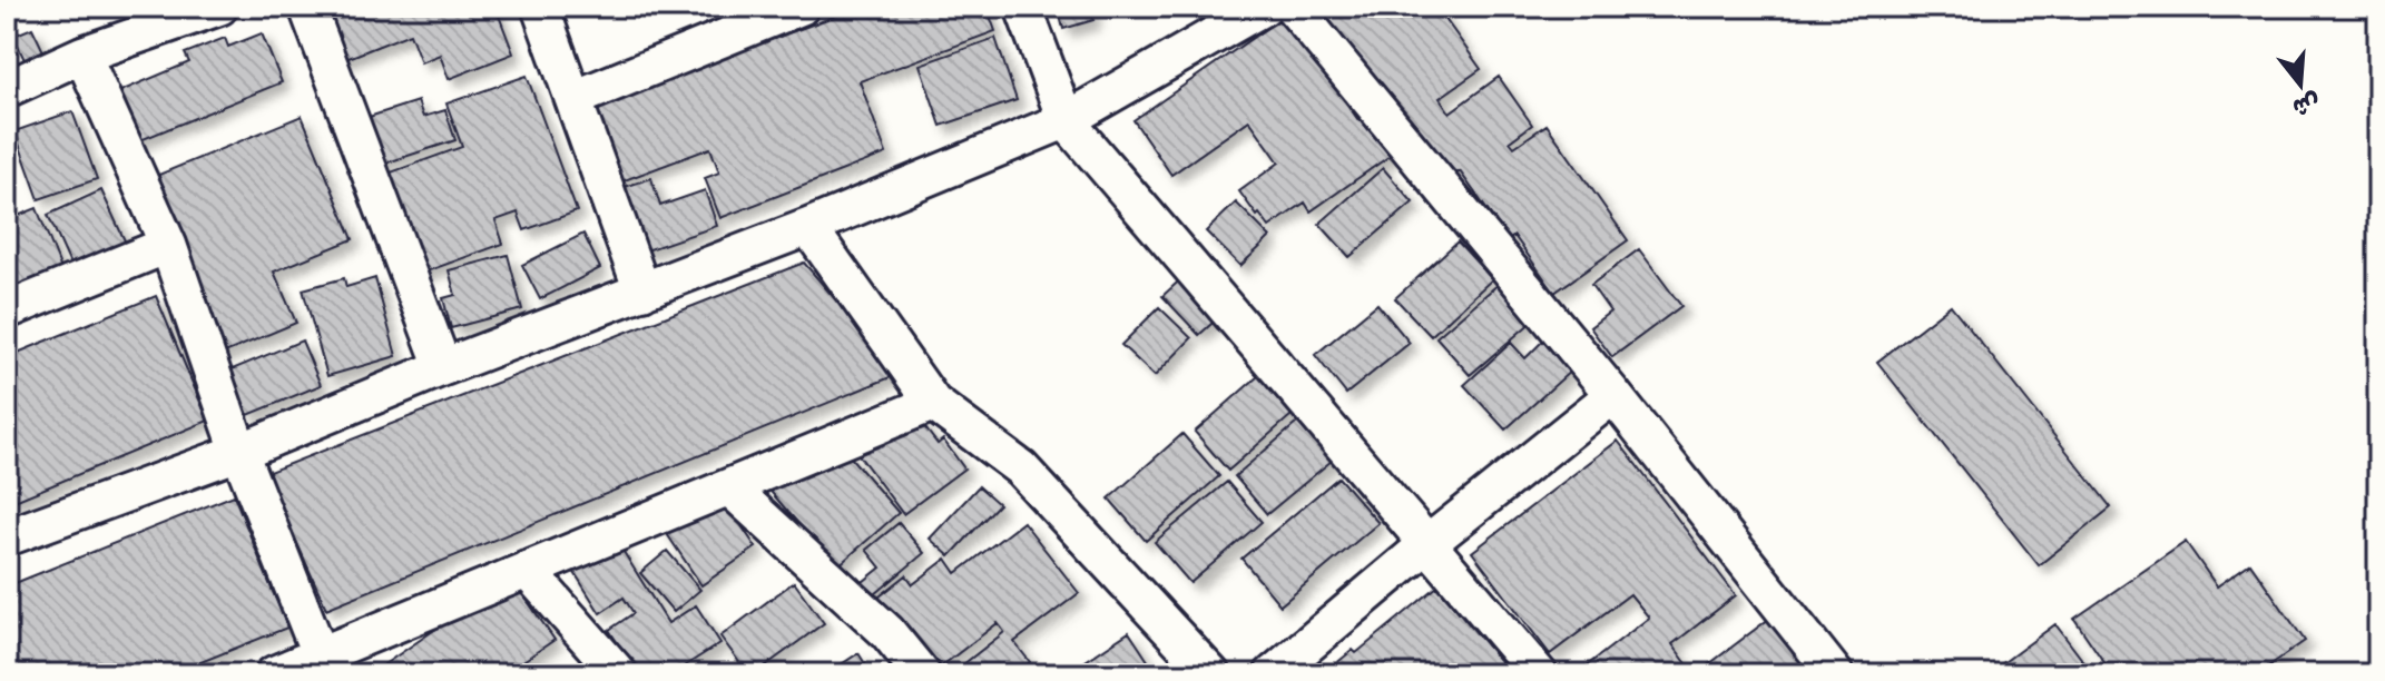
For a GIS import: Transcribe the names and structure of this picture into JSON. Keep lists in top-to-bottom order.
{
  "north": "bottom"
}
